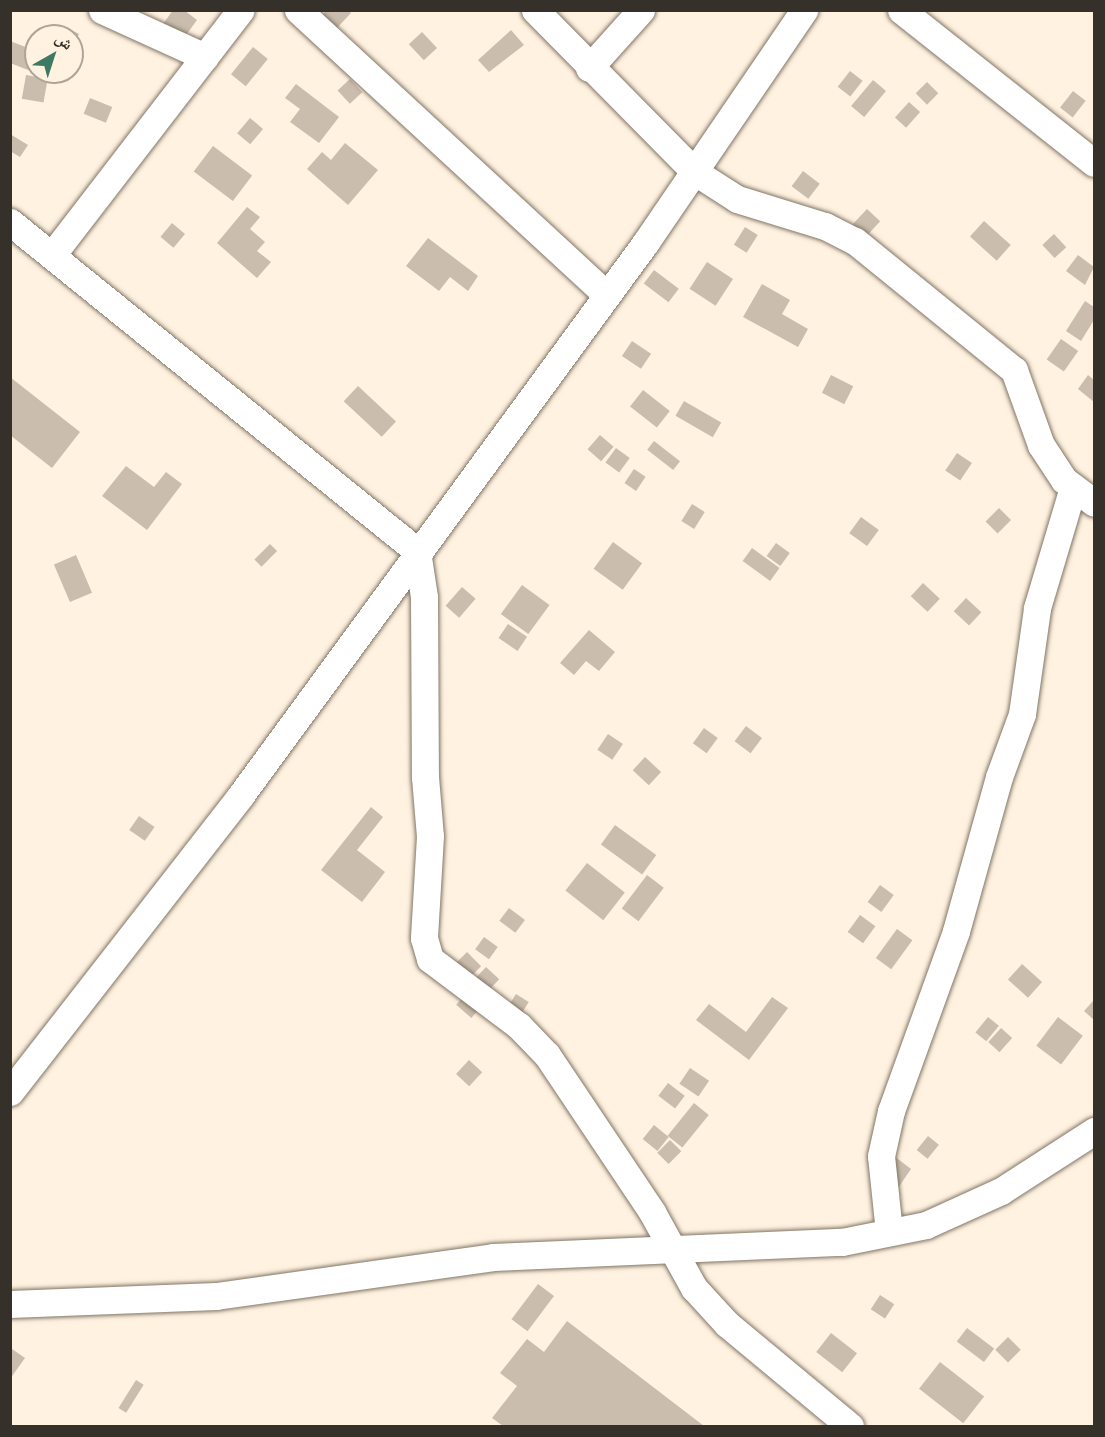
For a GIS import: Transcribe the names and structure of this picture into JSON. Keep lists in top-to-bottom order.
{
  "north": "top right"
}
